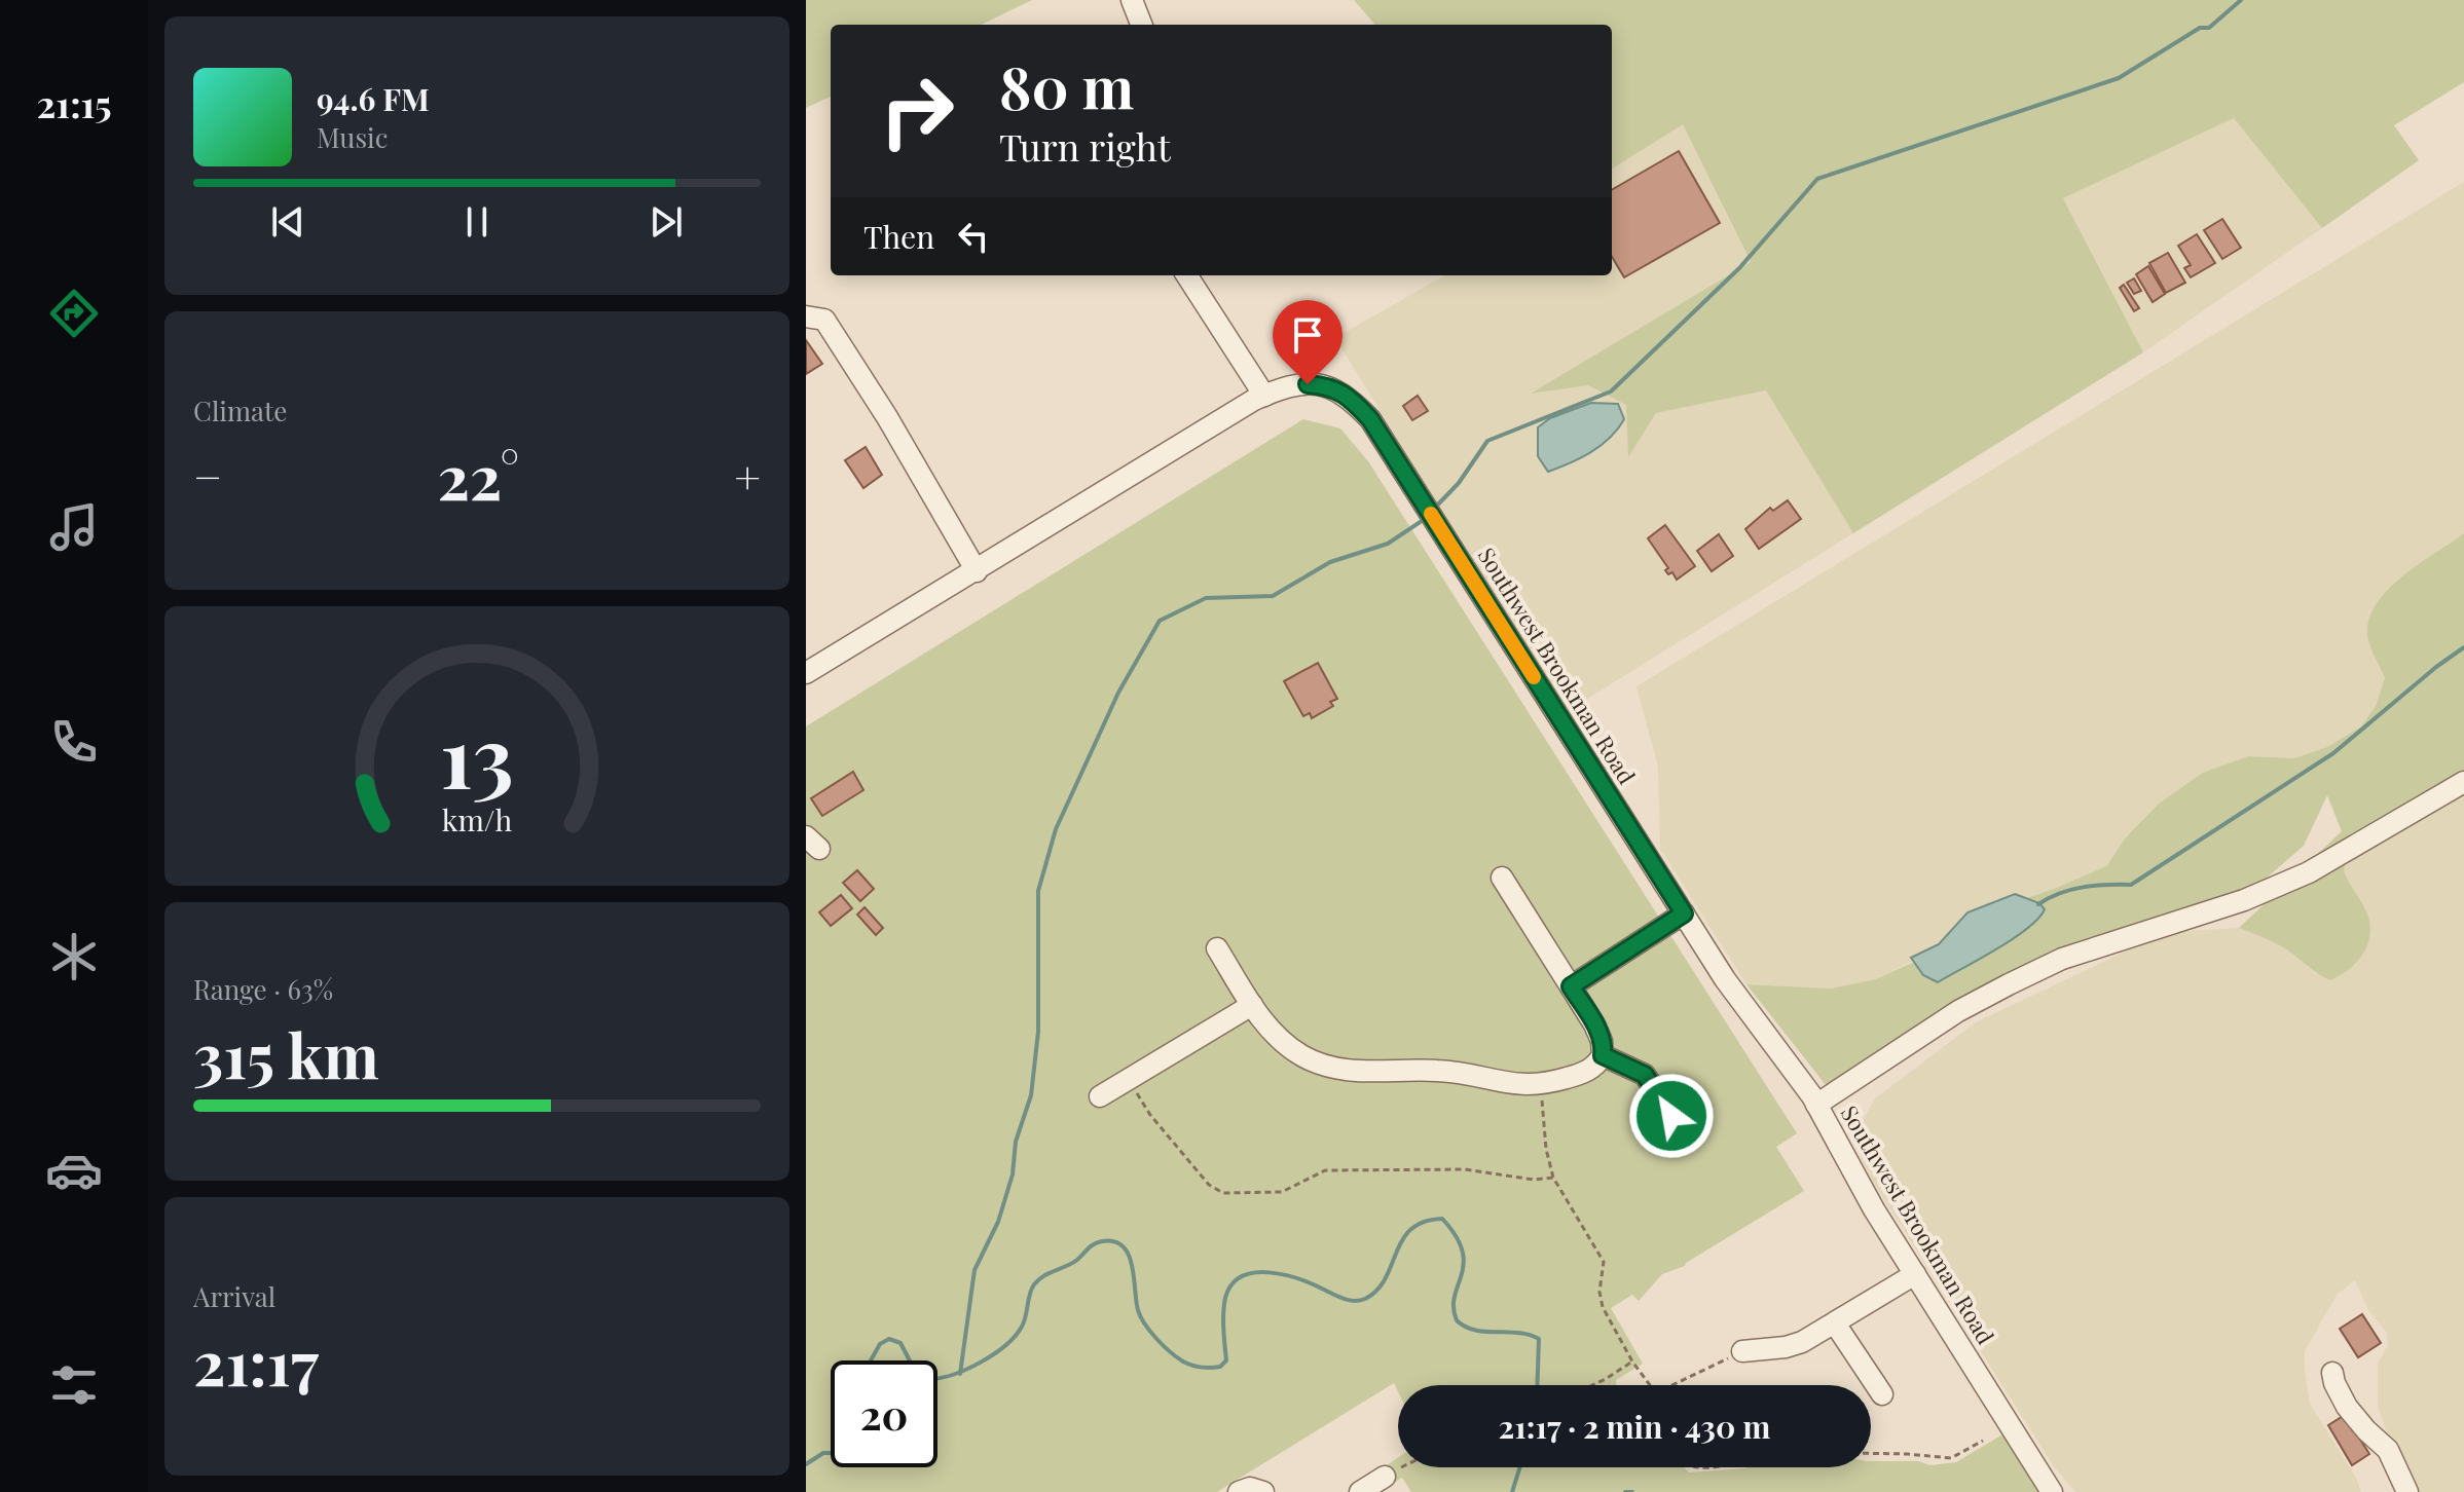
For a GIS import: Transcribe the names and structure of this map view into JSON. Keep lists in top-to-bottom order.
{
  "streets": {
    "street": ["Southwest Brookman Road"]
  },
  "page": {
    "tabs": "21:15",
    "turn": ["80 m", "Turn right"],
    "song": ["94.6 FM", "Music"],
    "then": "Then",
    "tile": [
      "Climate",
      ["Range · 63%", "315 km"],
      ["Arrival", "21:17"]
    ],
    "heat": ["−", "22°", "+"],
    "limit": "20",
    "trip": "21:17 · 2 min · 430 m",
    "gauge": ["13", "km/h"]
  }
}
